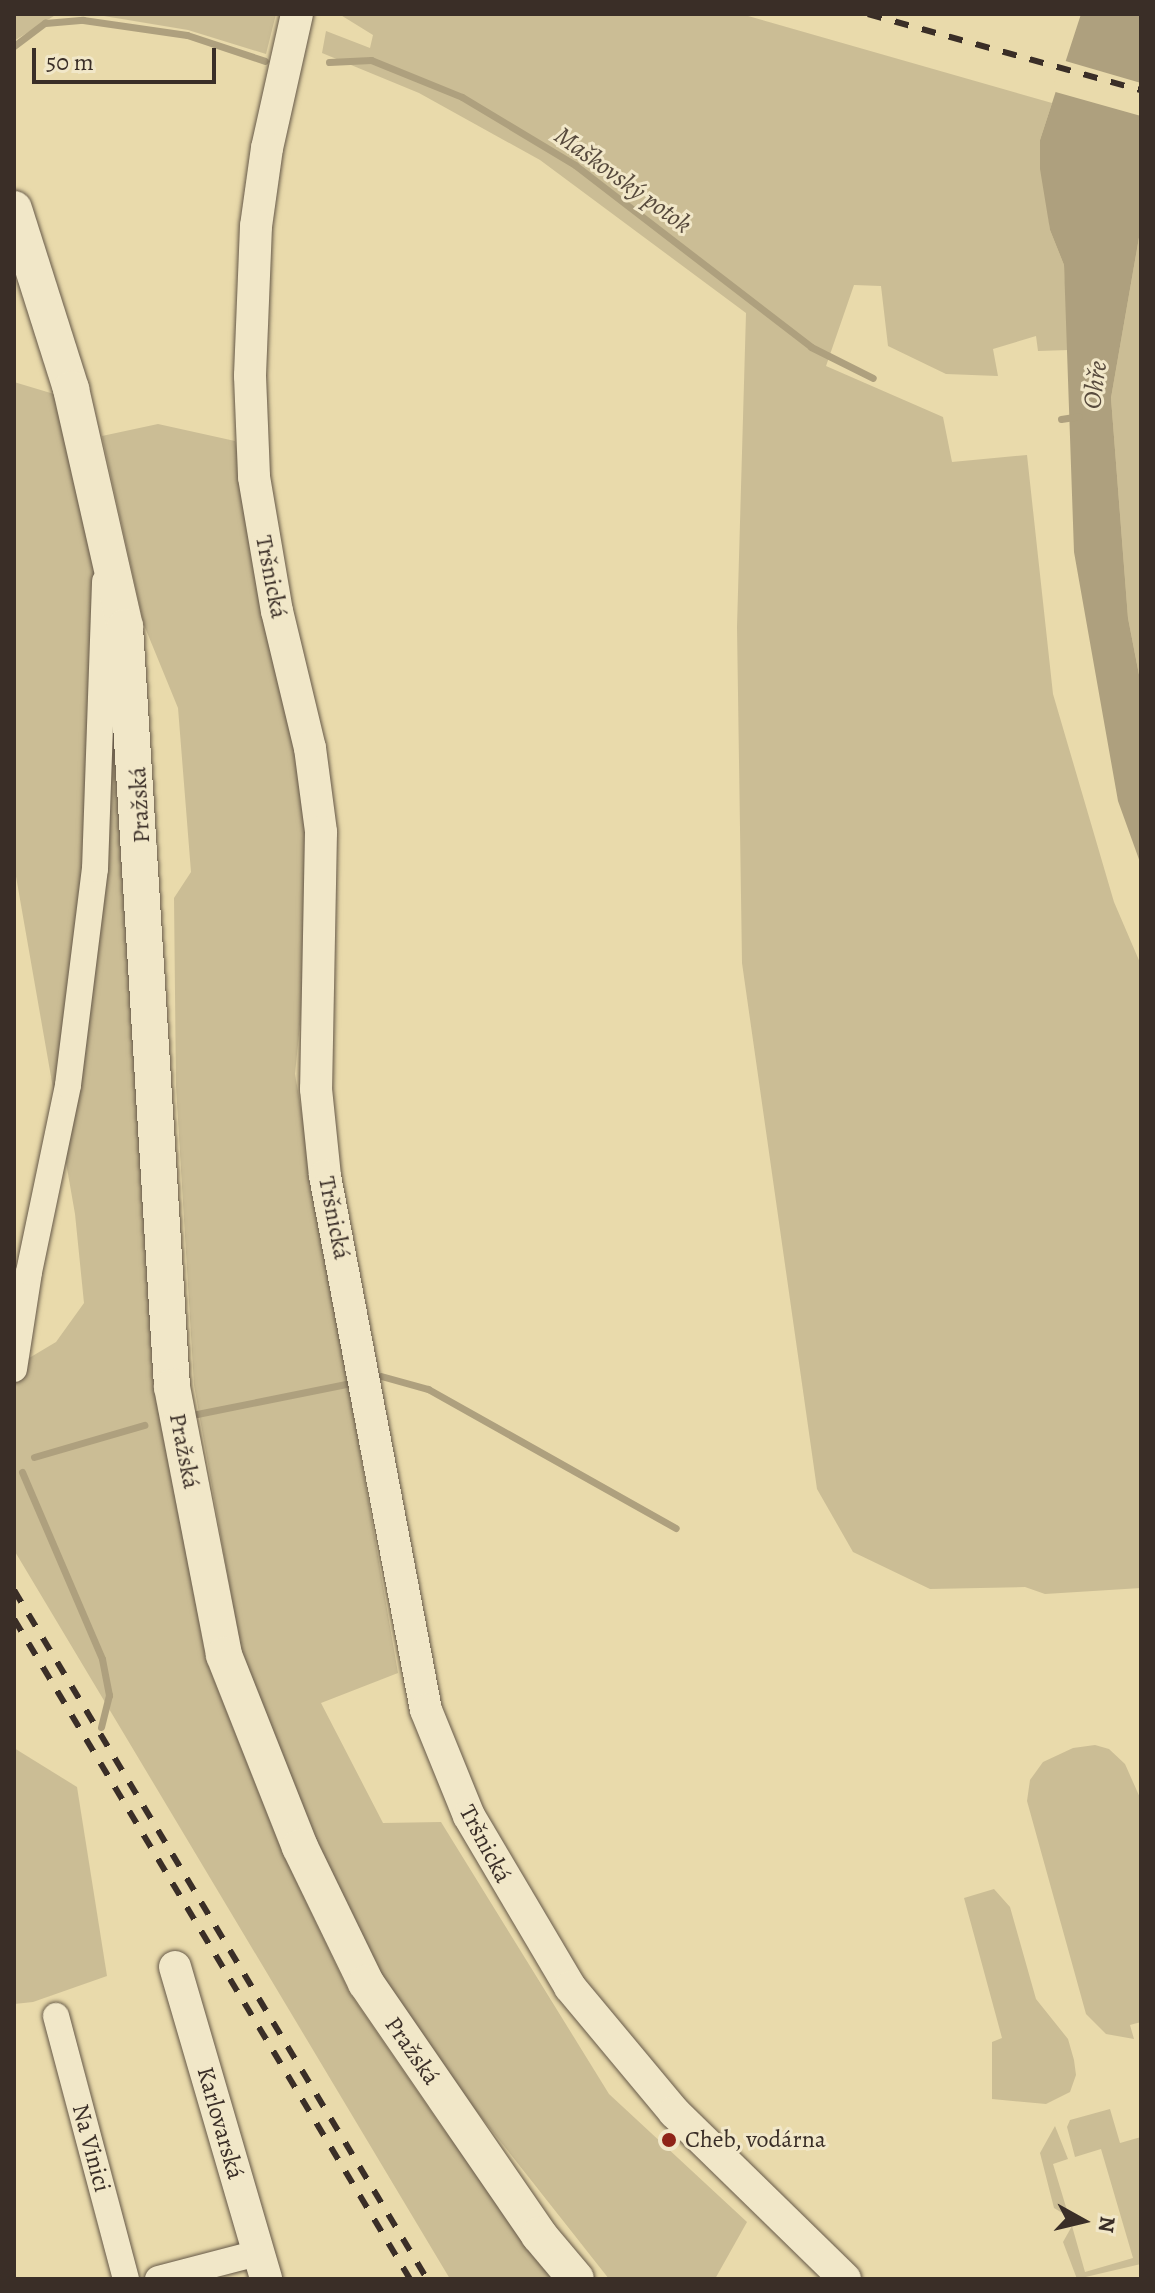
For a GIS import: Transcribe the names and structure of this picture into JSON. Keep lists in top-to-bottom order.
{
  "streets": {
    "main road": ["Pražská"],
    "street": ["Tršnická", "Karlovarská", "Na Vinici"]
  },
  "water": ["Maškovský potok", "Ohře"],
  "places": ["Cheb, vodárna"],
  "scale_bar": "50 m",
  "north": "right"
}
